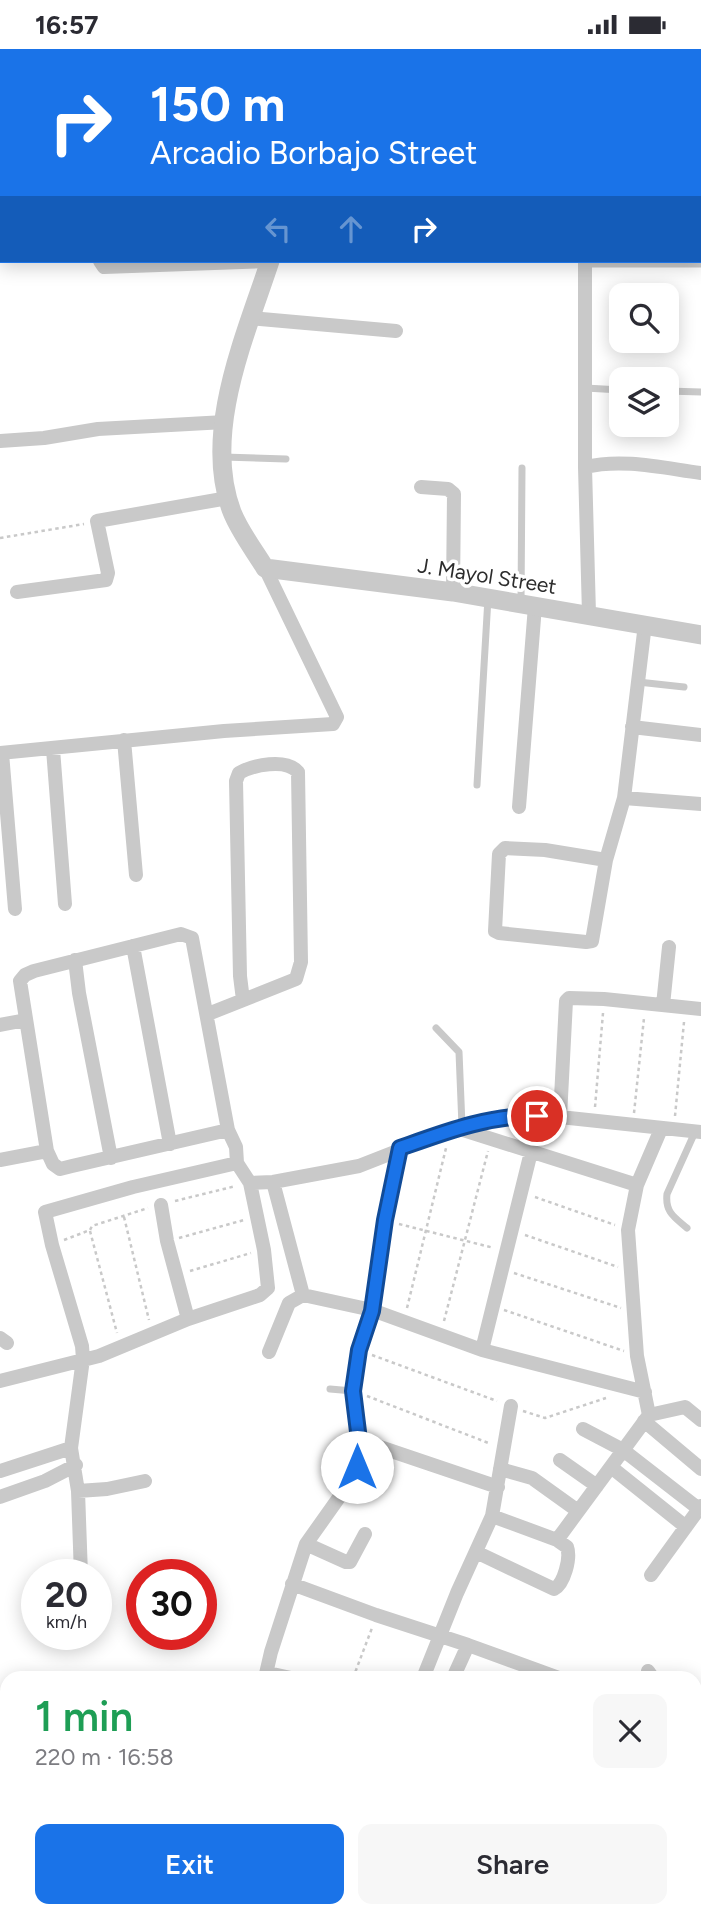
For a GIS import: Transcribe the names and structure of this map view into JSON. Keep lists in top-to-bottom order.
{
  "streets": {
    "street": ["J. Mayol Street"]
  },
  "page": {
    "status": "16:57",
    "turn": ["150 m", "Arcadio Borbajo Street"],
    "speed": "20 km/h",
    "limit": "30",
    "heading": ["1 min", "220 m · 16:58"],
    "buttons": ["Exit", "Share"]
  }
}
